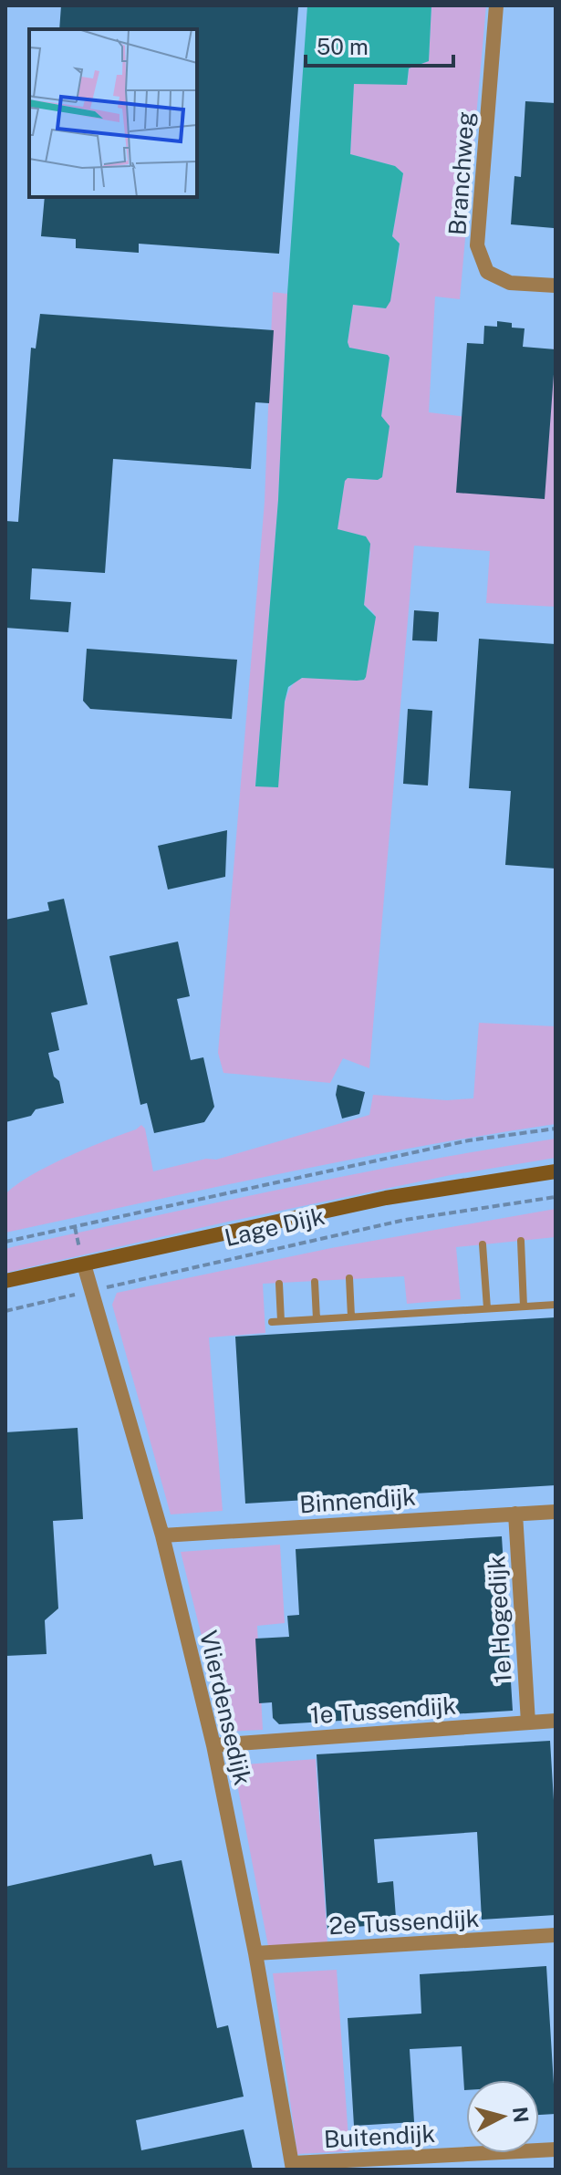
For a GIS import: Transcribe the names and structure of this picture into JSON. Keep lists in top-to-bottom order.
{
  "streets": {
    "main road": ["Lage Dijk"],
    "street": [
      "Branchweg",
      "Binnendijk",
      "1e Hogedijk",
      "Vlierdensedijk",
      "1e Tussendijk",
      "2e Tussendijk",
      "Buitendijk"
    ]
  },
  "crossings": [
    ["Lage Dijk", "Vlierdensedijk"],
    ["Binnendijk", "1e Hogedijk"],
    ["Binnendijk", "Vlierdensedijk"],
    ["1e Hogedijk", "1e Tussendijk"],
    ["Vlierdensedijk", "1e Tussendijk"],
    ["Vlierdensedijk", "2e Tussendijk"],
    ["Vlierdensedijk", "Buitendijk"]
  ],
  "scale_bar": "50 m",
  "north": "right"
}
